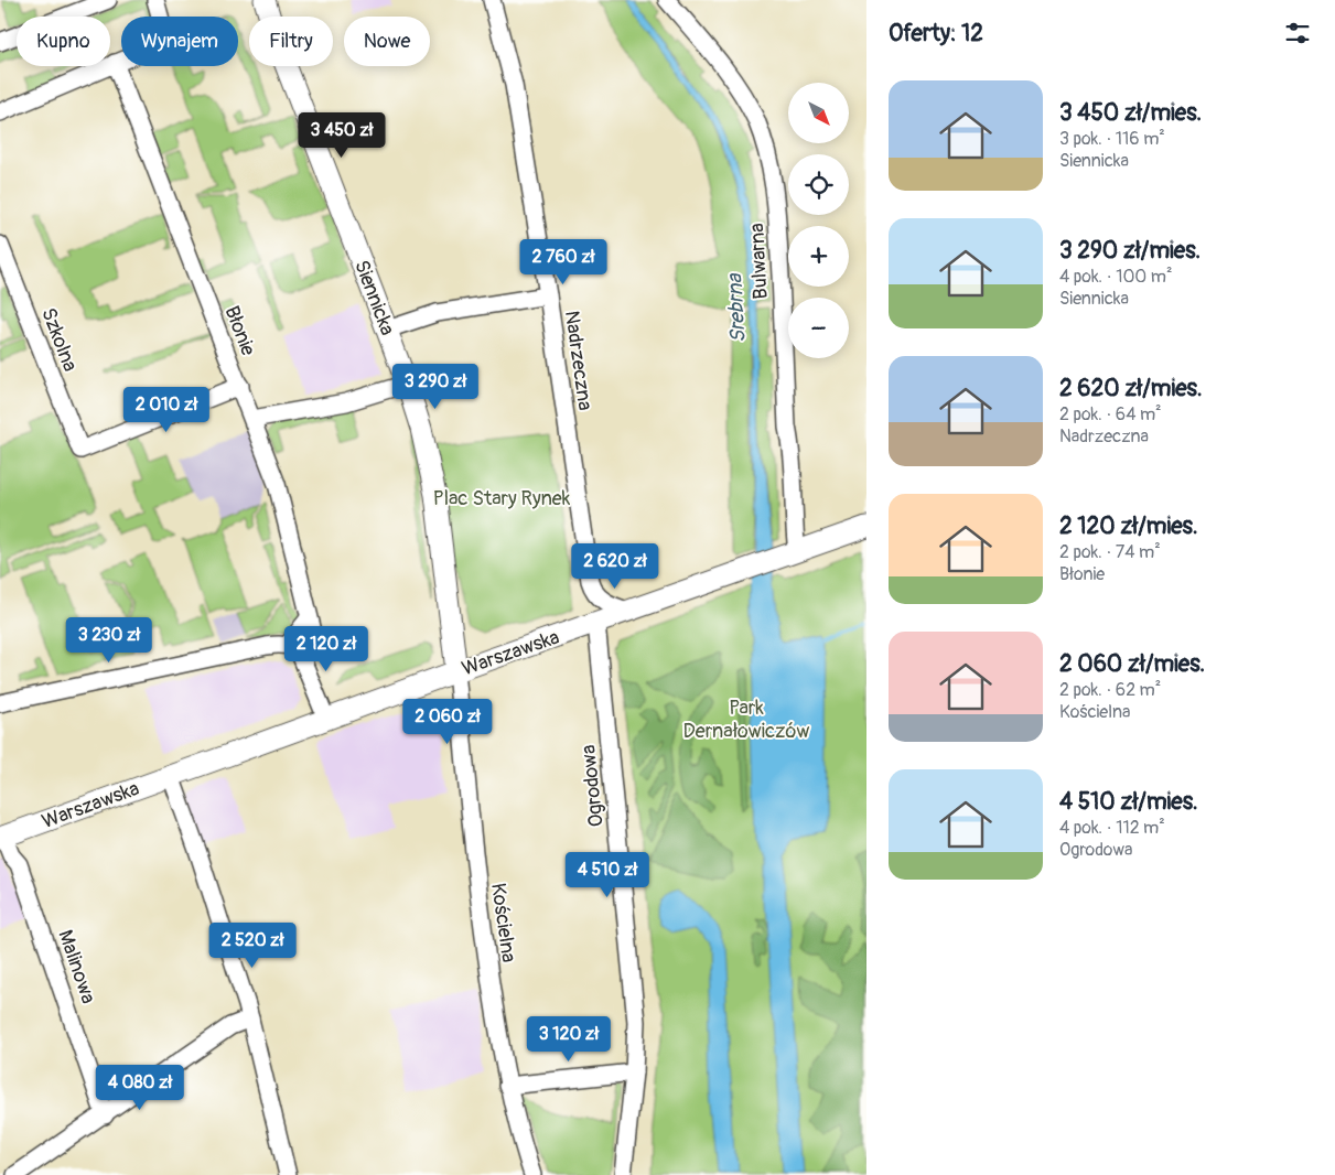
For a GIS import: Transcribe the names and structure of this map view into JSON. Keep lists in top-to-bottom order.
{
  "streets": {
    "main road": ["Siennicka", "Warszawska"],
    "street": [
      "Bulwarna",
      "Błonie",
      "Szkolna",
      "Nadrzeczna",
      "Ogrodowa",
      "Kościelna",
      "Malinowa"
    ]
  },
  "crossings": [
    ["Bulwarna", "Warszawska"],
    ["Siennicka", "Warszawska"],
    ["Siennicka", "Kościelna"],
    ["Błonie", "Szkolna"],
    ["Nadrzeczna", "Warszawska"],
    ["Warszawska", "Ogrodowa"],
    ["Warszawska", "Kościelna"],
    ["Warszawska", "Malinowa"]
  ],
  "water": ["Srebrna"],
  "parks": ["Plac Stary Rynek", "Park Dernałowiczów"],
  "north": "bottom right",
  "page": {
    "heading": "Oferty: 12",
    "chip": [
      "Kupno",
      "Wynajem",
      "Filtry",
      "Nowe"
    ],
    "list": [
      {
        "name": "3 450 zł/mies.",
        "note": "3 pok. · 116 m² · Siennicka"
      },
      {
        "name": "3 290 zł/mies.",
        "note": "4 pok. · 100 m² · Siennicka"
      },
      {
        "name": "2 620 zł/mies.",
        "note": "2 pok. · 64 m² · Nadrzeczna"
      },
      {
        "name": "2 120 zł/mies.",
        "note": "2 pok. · 74 m² · Błonie"
      },
      {
        "name": "2 060 zł/mies.",
        "note": "2 pok. · 62 m² · Kościelna"
      },
      {
        "name": "4 510 zł/mies.",
        "note": "4 pok. · 112 m² · Ogrodowa"
      }
    ],
    "map_buttons": ["+", "−"],
    "price": [
      "3 450 zł",
      "2 760 zł",
      "3 290 zł",
      "2 010 zł",
      "2 620 zł",
      "3 230 zł",
      "2 120 zł",
      "2 060 zł",
      "4 510 zł",
      "2 520 zł",
      "3 120 zł",
      "4 080 zł"
    ]
  }
}
